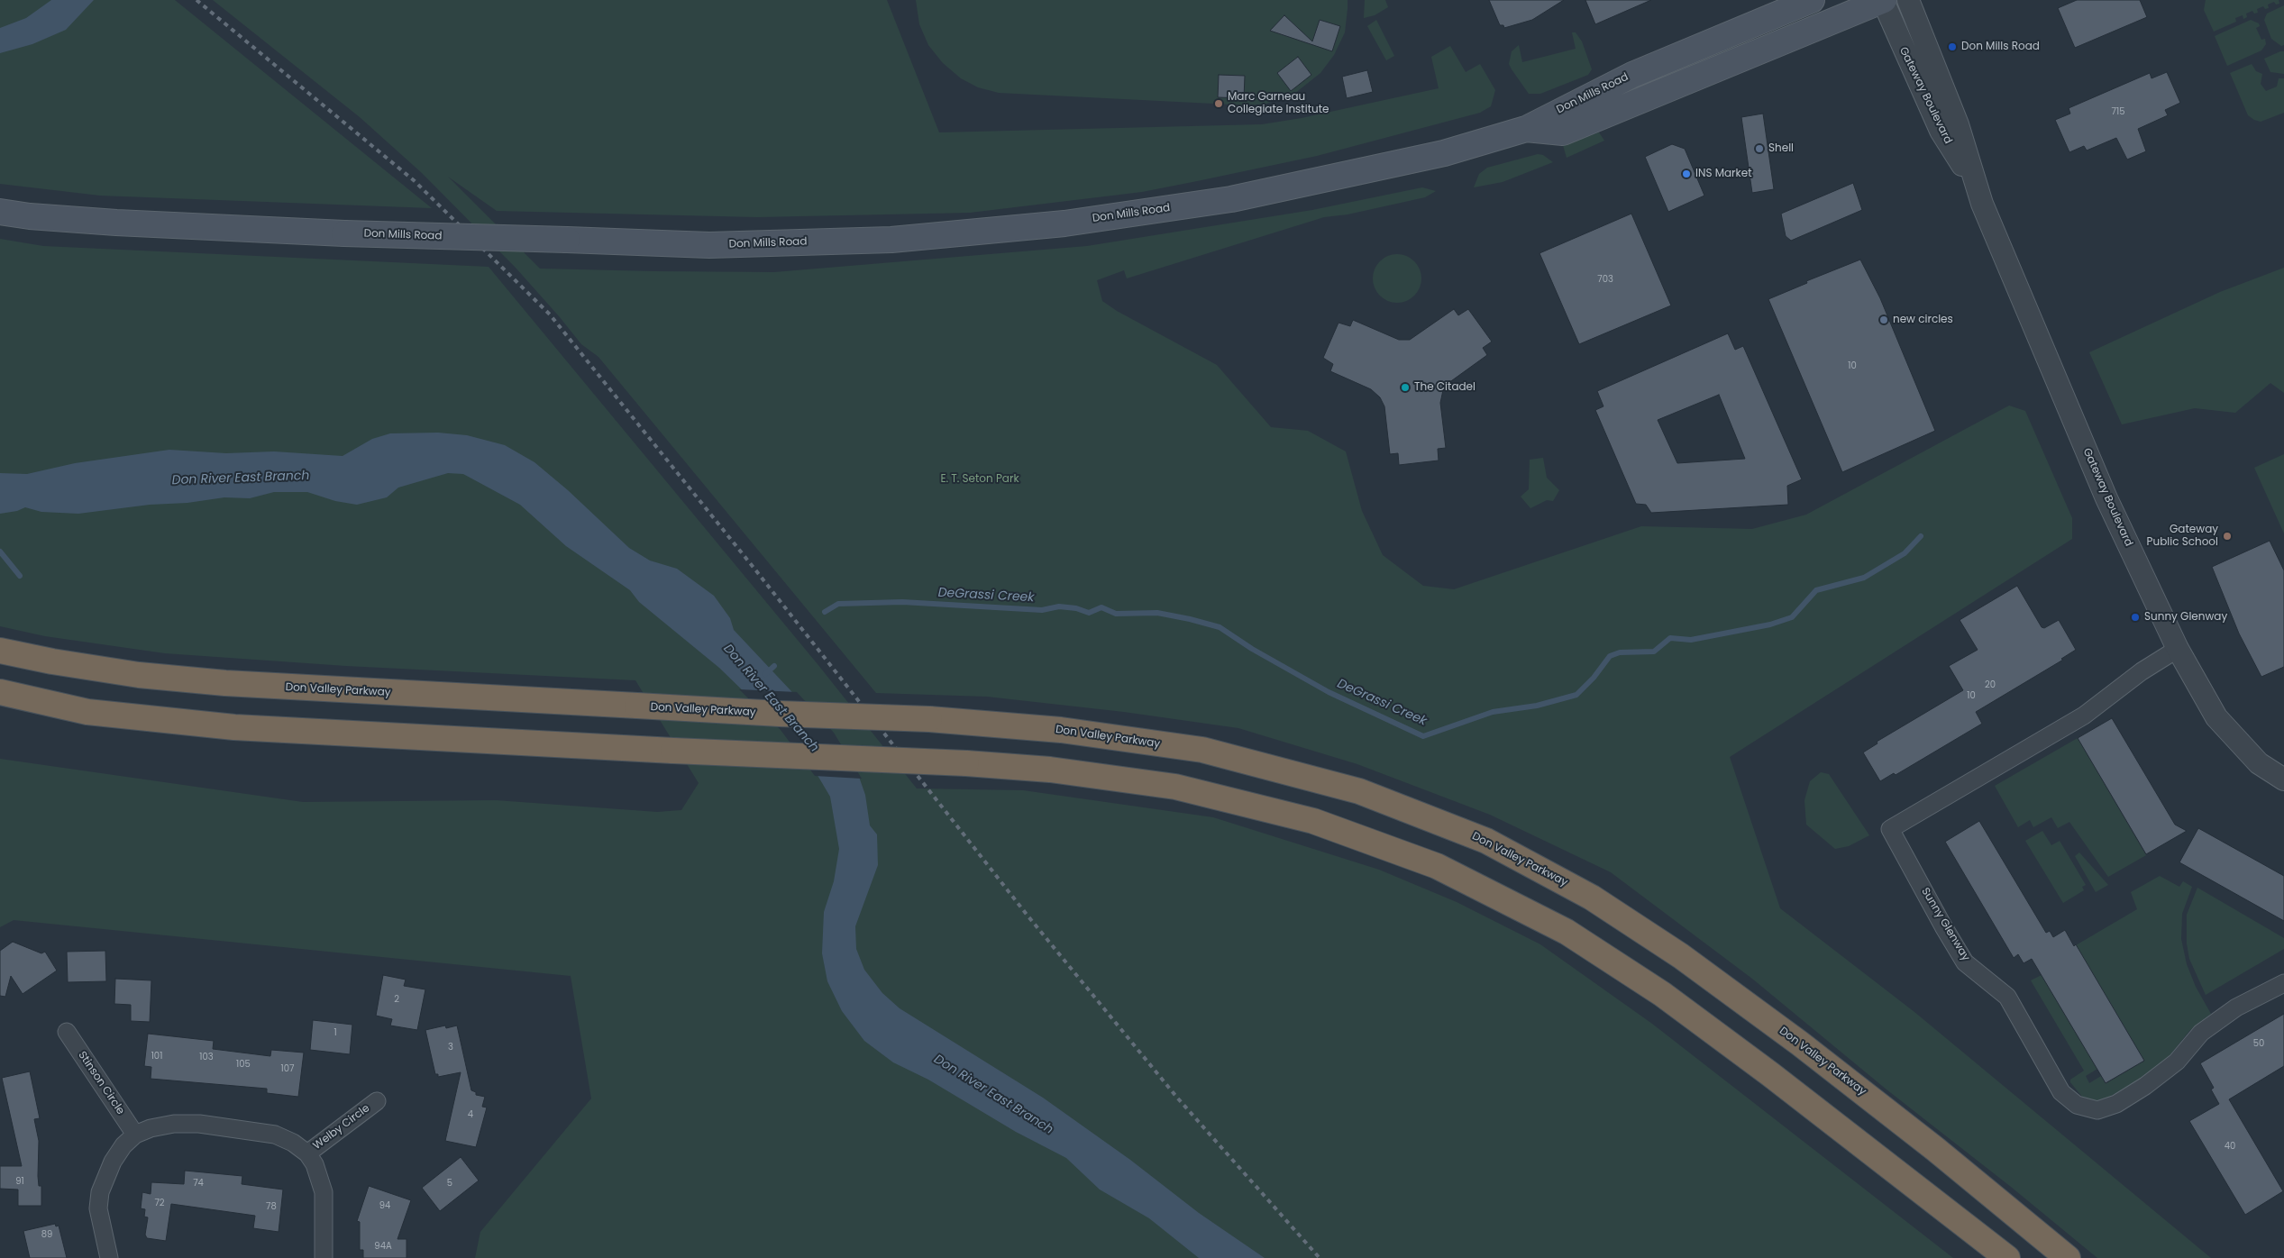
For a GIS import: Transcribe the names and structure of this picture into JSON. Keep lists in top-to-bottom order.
{
  "streets": {
    "highway": ["Don Valley Parkway"],
    "main road": ["Don Mills Road"],
    "street": [
      "Gateway Boulevard",
      "Sunny Glenway",
      "Stinson Circle",
      "Welby Circle"
    ]
  },
  "crossings": [
    ["Don Mills Road", "Gateway Boulevard"],
    ["Gateway Boulevard", "Sunny Glenway"]
  ],
  "water": ["Don River East Branch", "DeGrassi Creek"],
  "parks": ["E. T. Seton Park"],
  "places": [
    "Don Mills Road",
    "Marc Garneau Collegiate Institute",
    "Shell",
    "INS Market",
    "new circles",
    "The Citadel",
    "Gateway Public School",
    "Sunny Glenway"
  ],
  "house_numbers": [
    "715",
    "703",
    "10",
    "20",
    "10",
    "2",
    "1",
    "50",
    "3",
    "101",
    "103",
    "105",
    "107",
    "4",
    "40",
    "91",
    "74",
    "5",
    "72",
    "94",
    "78",
    "89",
    "94A"
  ]
}
